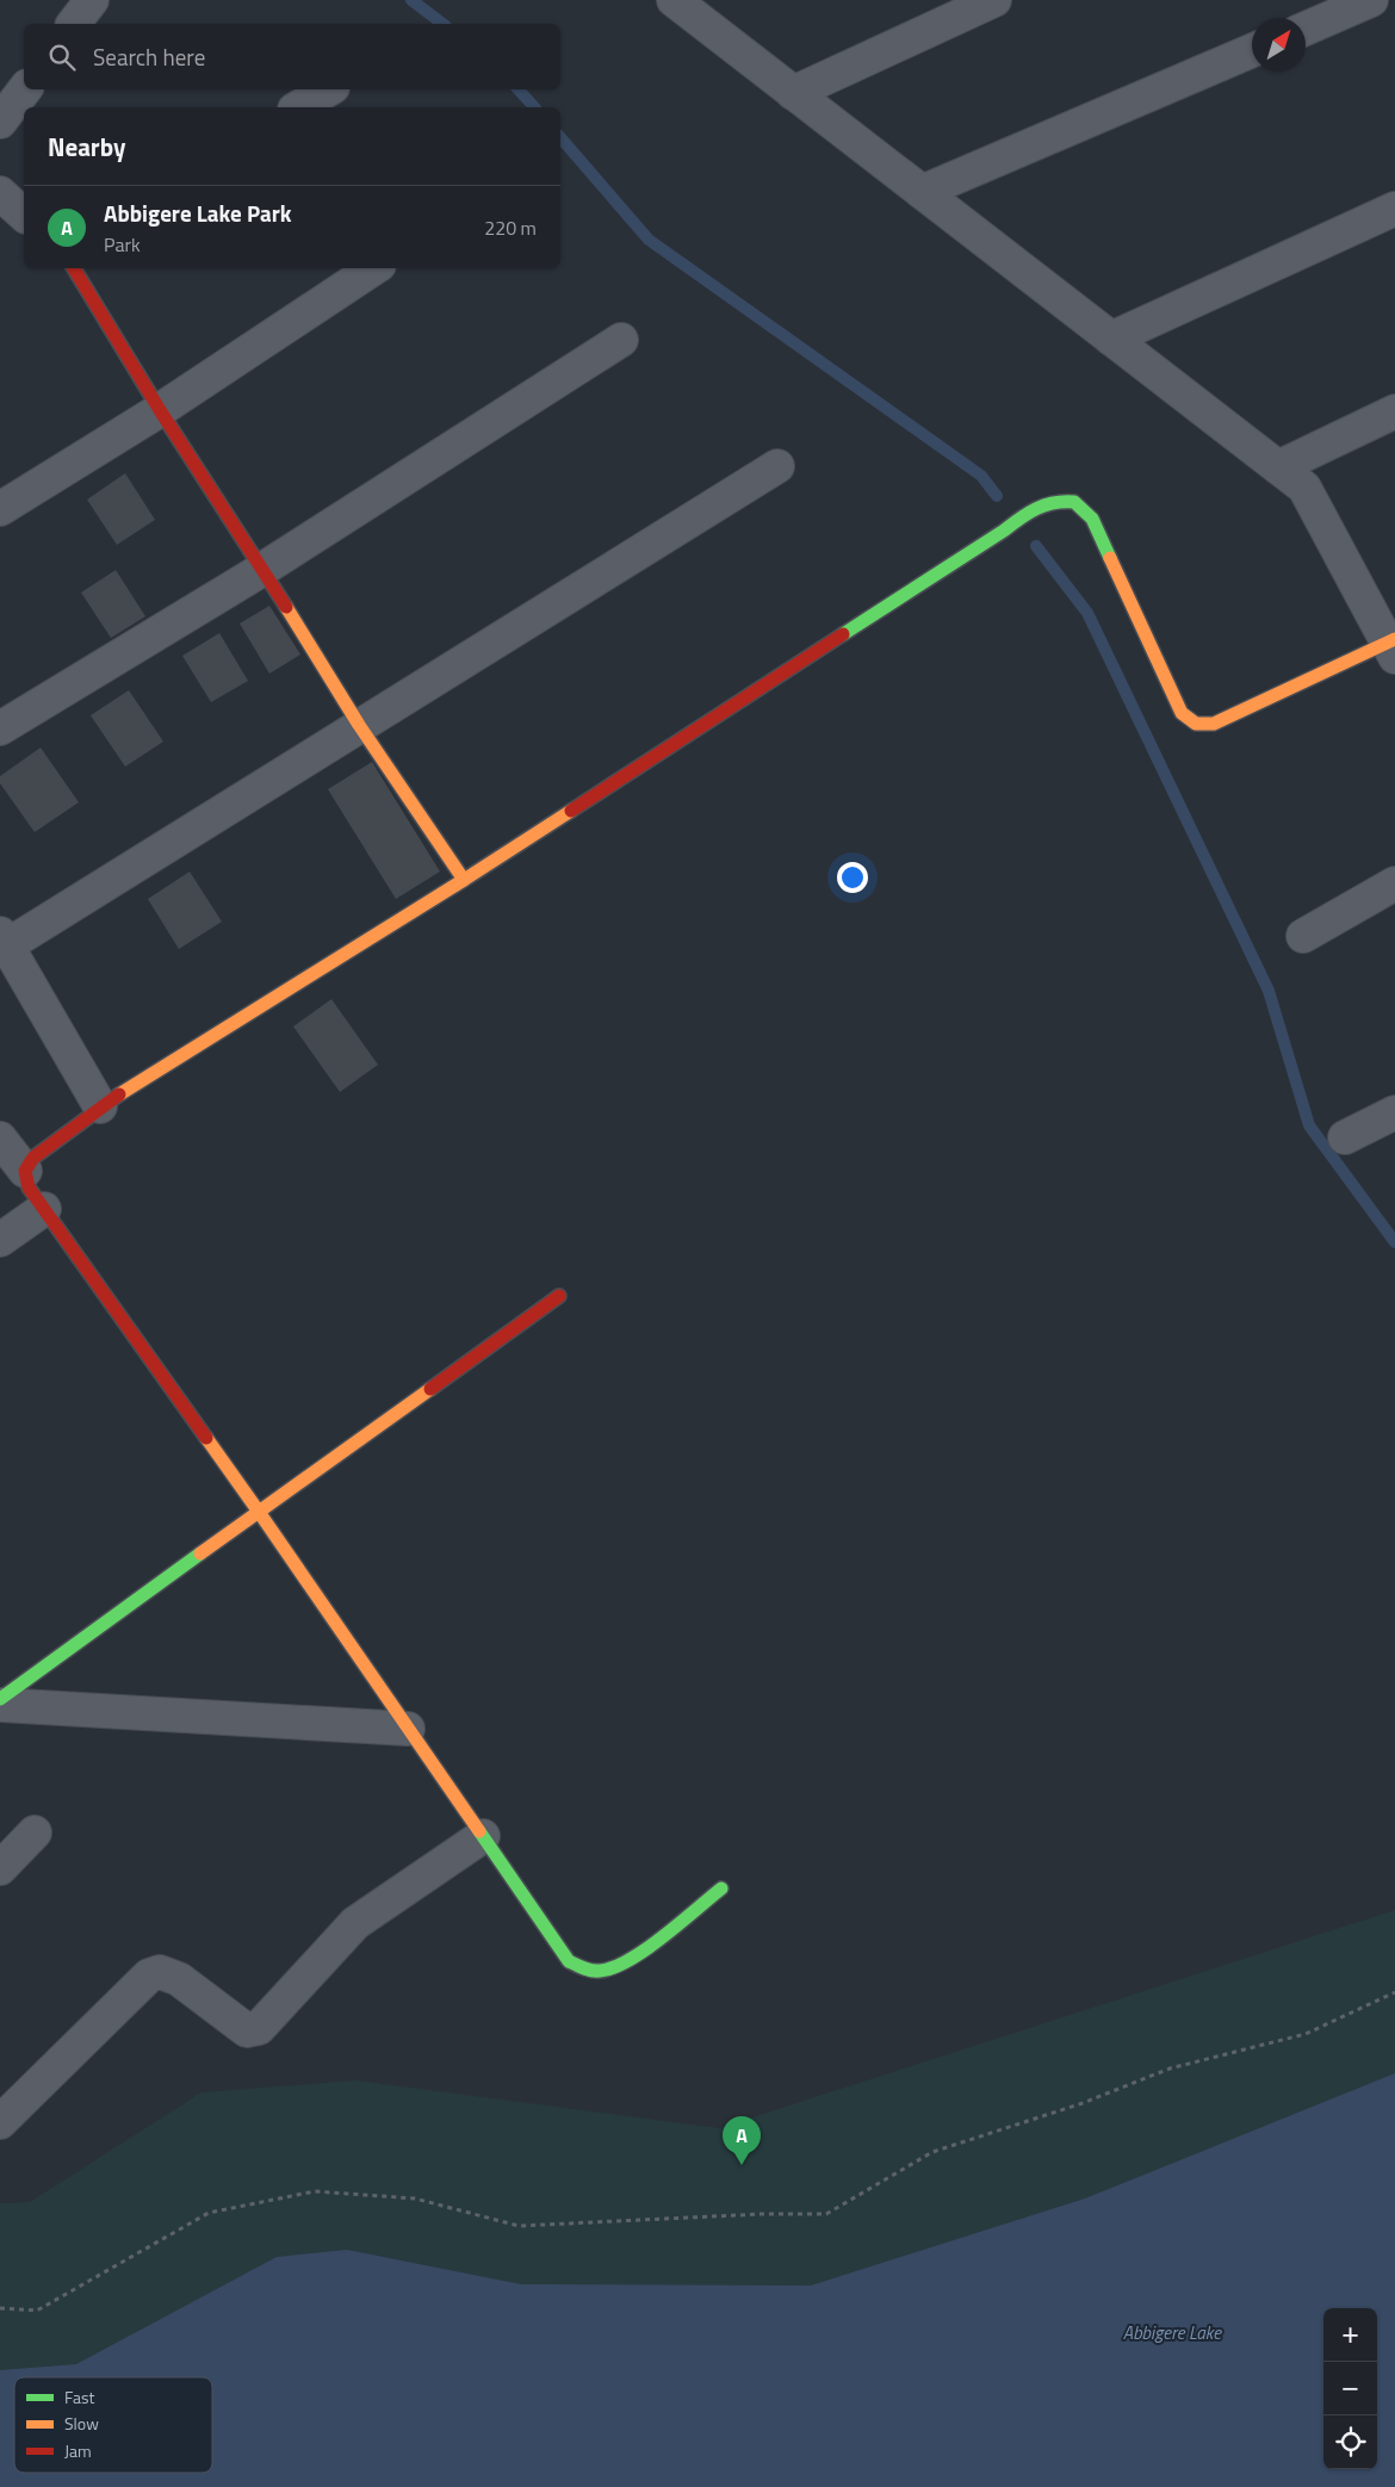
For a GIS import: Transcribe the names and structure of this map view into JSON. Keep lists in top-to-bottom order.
{
  "water": ["Abbigere Lake"],
  "legend": ["Fast", "Slow", "Jam"],
  "north": "top right",
  "page": {
    "search": "Search here",
    "heading": "Nearby",
    "list": [
      {
        "mark": "A",
        "name": "Abbigere Lake Park",
        "note": "Park",
        "value": "220 m"
      }
    ],
    "pins": "A",
    "map_buttons": ["+", "−"]
  }
}
